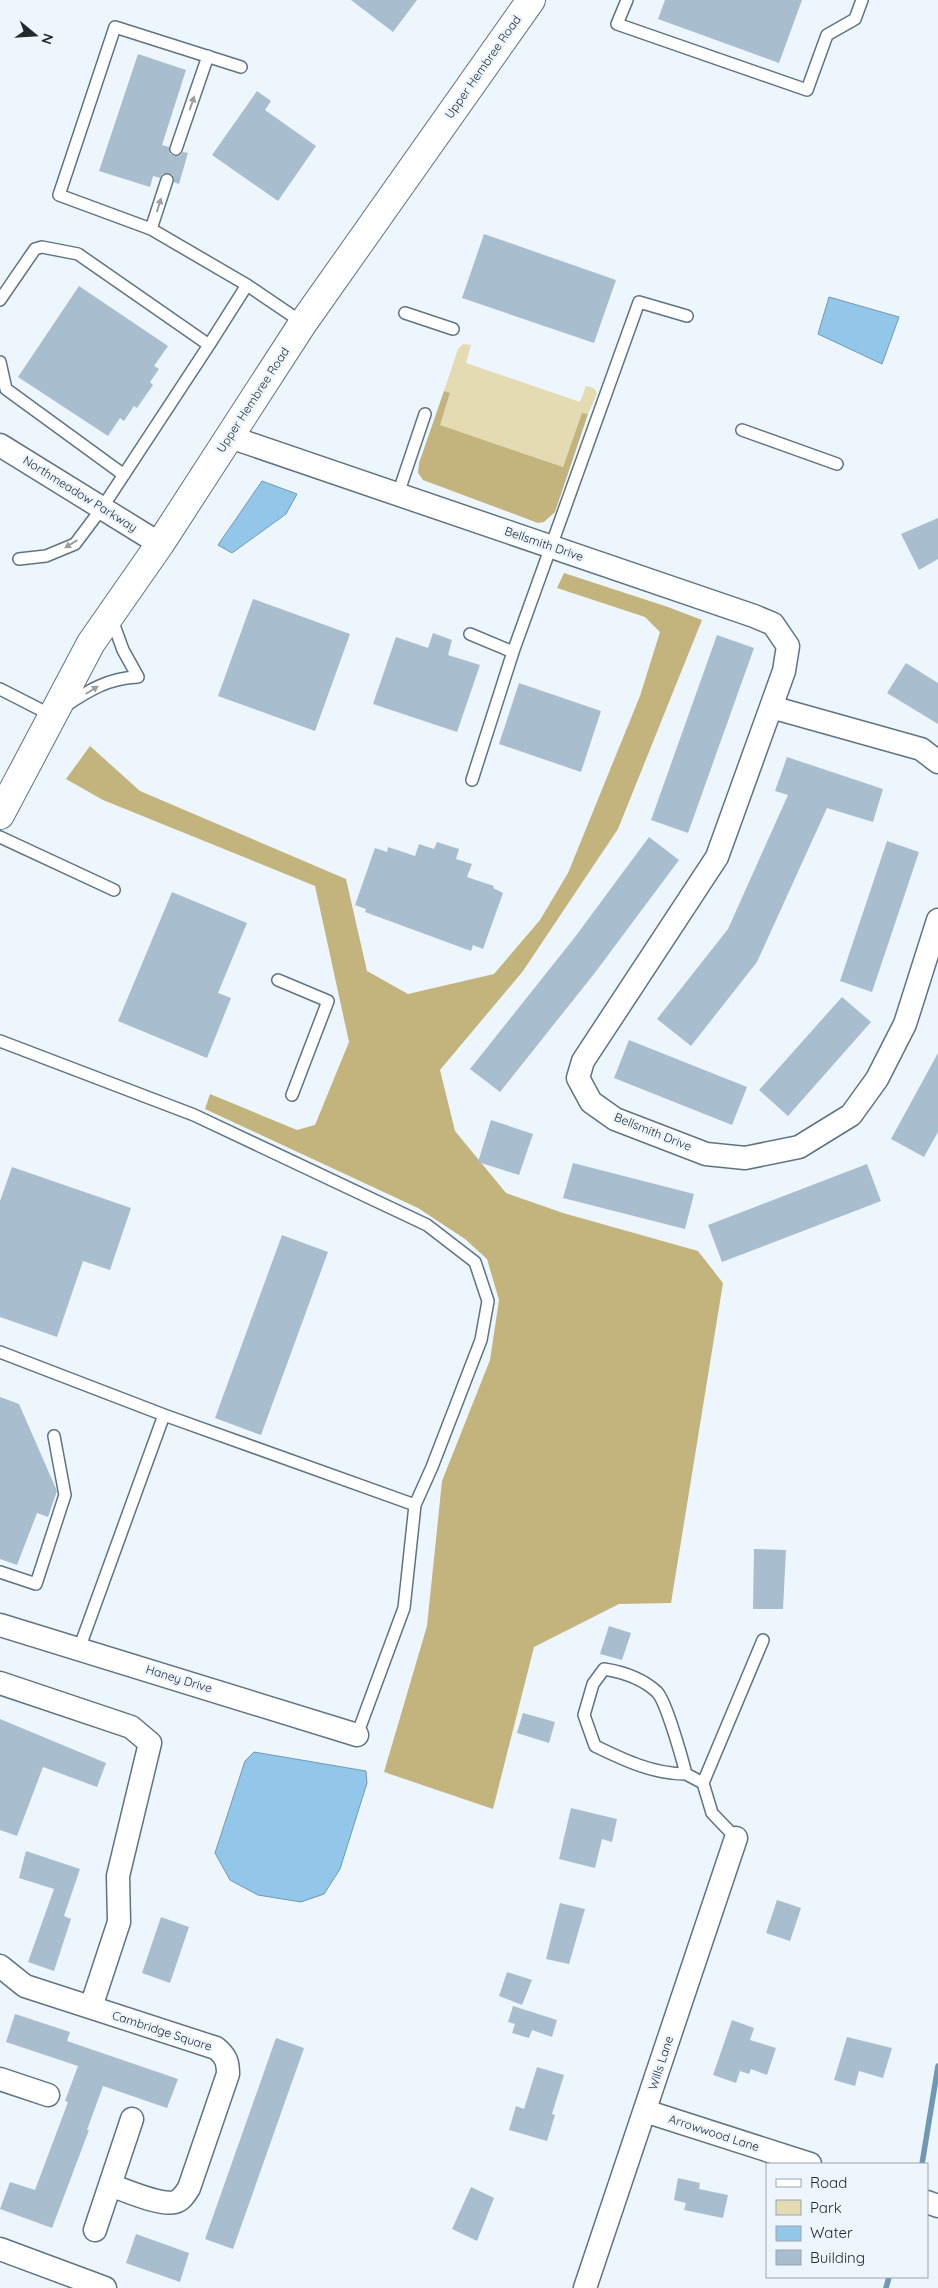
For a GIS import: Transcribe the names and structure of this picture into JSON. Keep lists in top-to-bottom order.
{
  "streets": {
    "street": [
      "Upper Hembree Road",
      "Northmeadow Parkway",
      "Bellsmith Drive",
      "Haney Drive",
      "Cambridge Square",
      "Wills Lane",
      "Arrowwood Lane"
    ]
  },
  "crossings": [
    ["Upper Hembree Road", "Northmeadow Parkway"],
    ["Upper Hembree Road", "Bellsmith Drive"],
    ["Wills Lane", "Arrowwood Lane"]
  ],
  "legend": [
    "Road",
    "Park",
    "Water",
    "Building"
  ],
  "north": "right"
}
